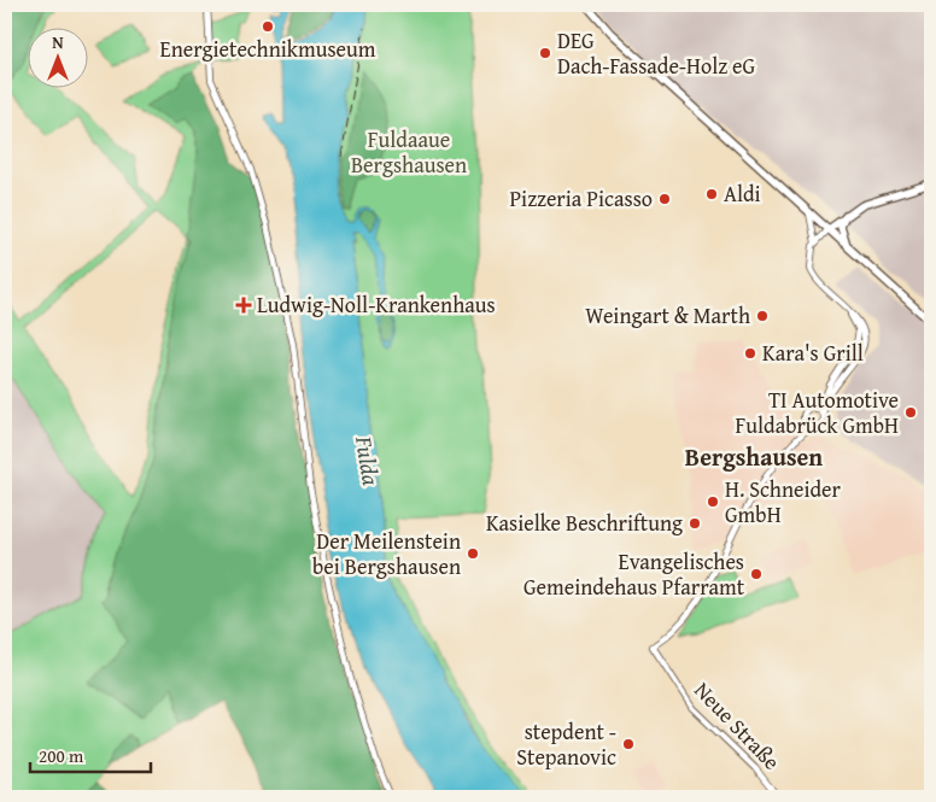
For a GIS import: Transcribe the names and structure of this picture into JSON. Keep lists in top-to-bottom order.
{
  "streets": {
    "street": ["Neue Straße"]
  },
  "districts": ["Bergshausen"],
  "water": ["Fulda"],
  "parks": ["Fuldaaue Bergshausen"],
  "places": {
    "other": [
      "Energietechnikmuseum",
      "DEG Dach-Fassade-Holz eG",
      "Aldi",
      "Pizzeria Picasso",
      "Weingart & Marth",
      "Kara's Grill",
      "TI Automotive Fuldabrück GmbH",
      "H. Schneider GmbH",
      "Kasielke Beschriftung",
      "Der Meilenstein bei Bergshausen",
      "Evangelisches Gemeindehaus Pfarramt",
      "stepdent - Stepanovic"
    ],
    "health": ["Ludwig-Noll-Krankenhaus"]
  },
  "scale_bar": "200 m",
  "north": "top"
}
